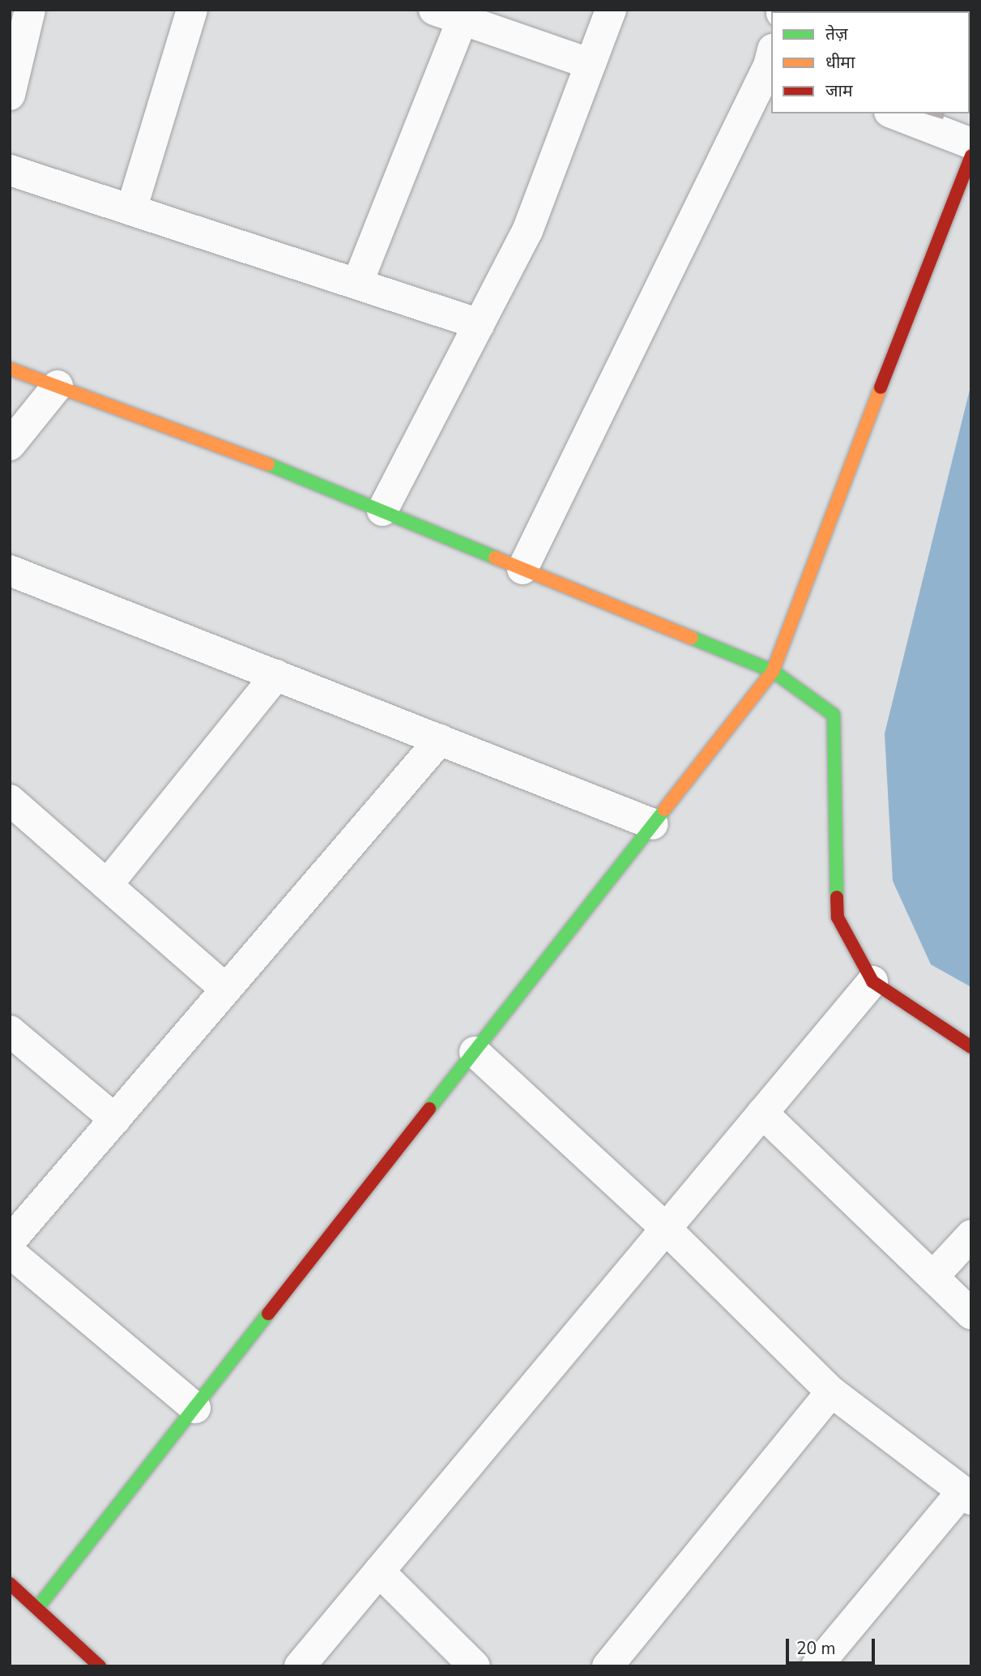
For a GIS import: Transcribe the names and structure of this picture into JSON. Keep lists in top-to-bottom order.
{
  "legend": ["तेज़", "धीमा", "जाम"],
  "scale_bar": "20 m"
}
